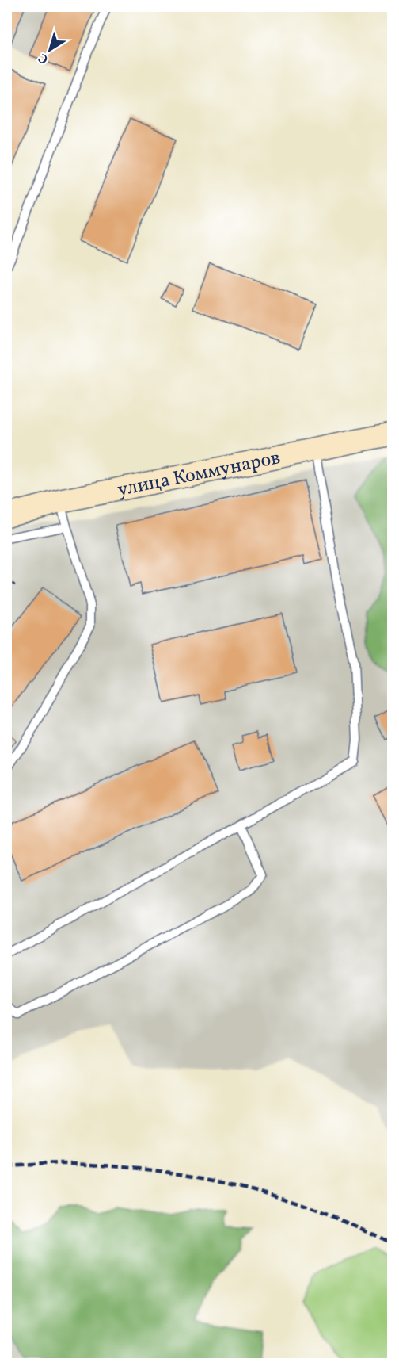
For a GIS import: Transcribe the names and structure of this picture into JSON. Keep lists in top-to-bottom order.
{
  "streets": {
    "main road": ["улица Коммунаров"]
  },
  "north": "bottom left"
}
